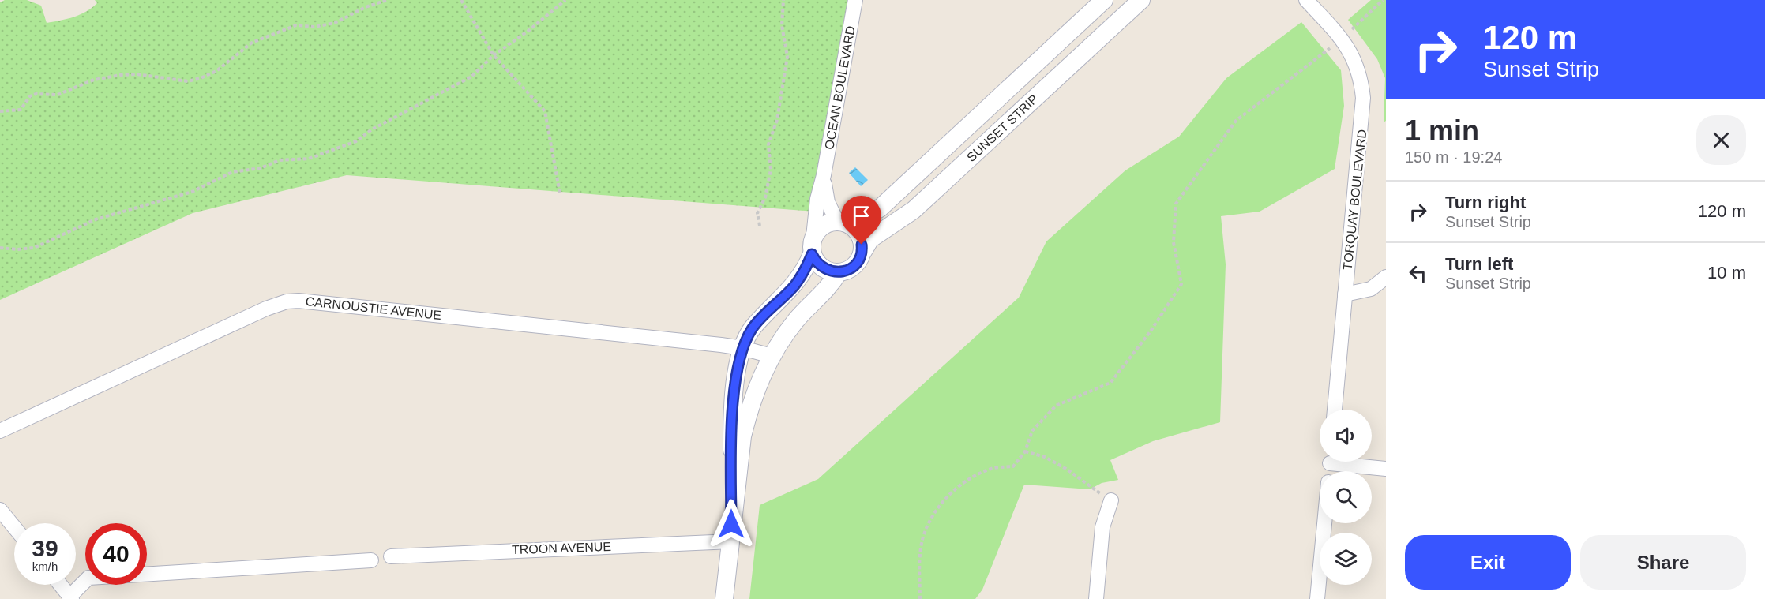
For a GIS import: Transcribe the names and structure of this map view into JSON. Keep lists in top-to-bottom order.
{
  "streets": {
    "street": [
      "OCEAN BOULEVARD",
      "SUNSET STRIP",
      "TORQUAY BOULEVARD",
      "CARNOUSTIE AVENUE",
      "TROON AVENUE"
    ]
  },
  "crossings": [
    ["OCEAN BOULEVARD", "SUNSET STRIP"]
  ],
  "page": {
    "turn": ["120 m", "Sunset Strip"],
    "heading": ["1 min", "150 m · 19:24"],
    "list": [
      {
        "name": "Turn right",
        "note": "Sunset Strip",
        "value": "120 m"
      },
      {
        "name": "Turn left",
        "note": "Sunset Strip",
        "value": "10 m"
      }
    ],
    "speed": "39 km/h",
    "limit": "40",
    "buttons": ["Exit", "Share"]
  }
}
